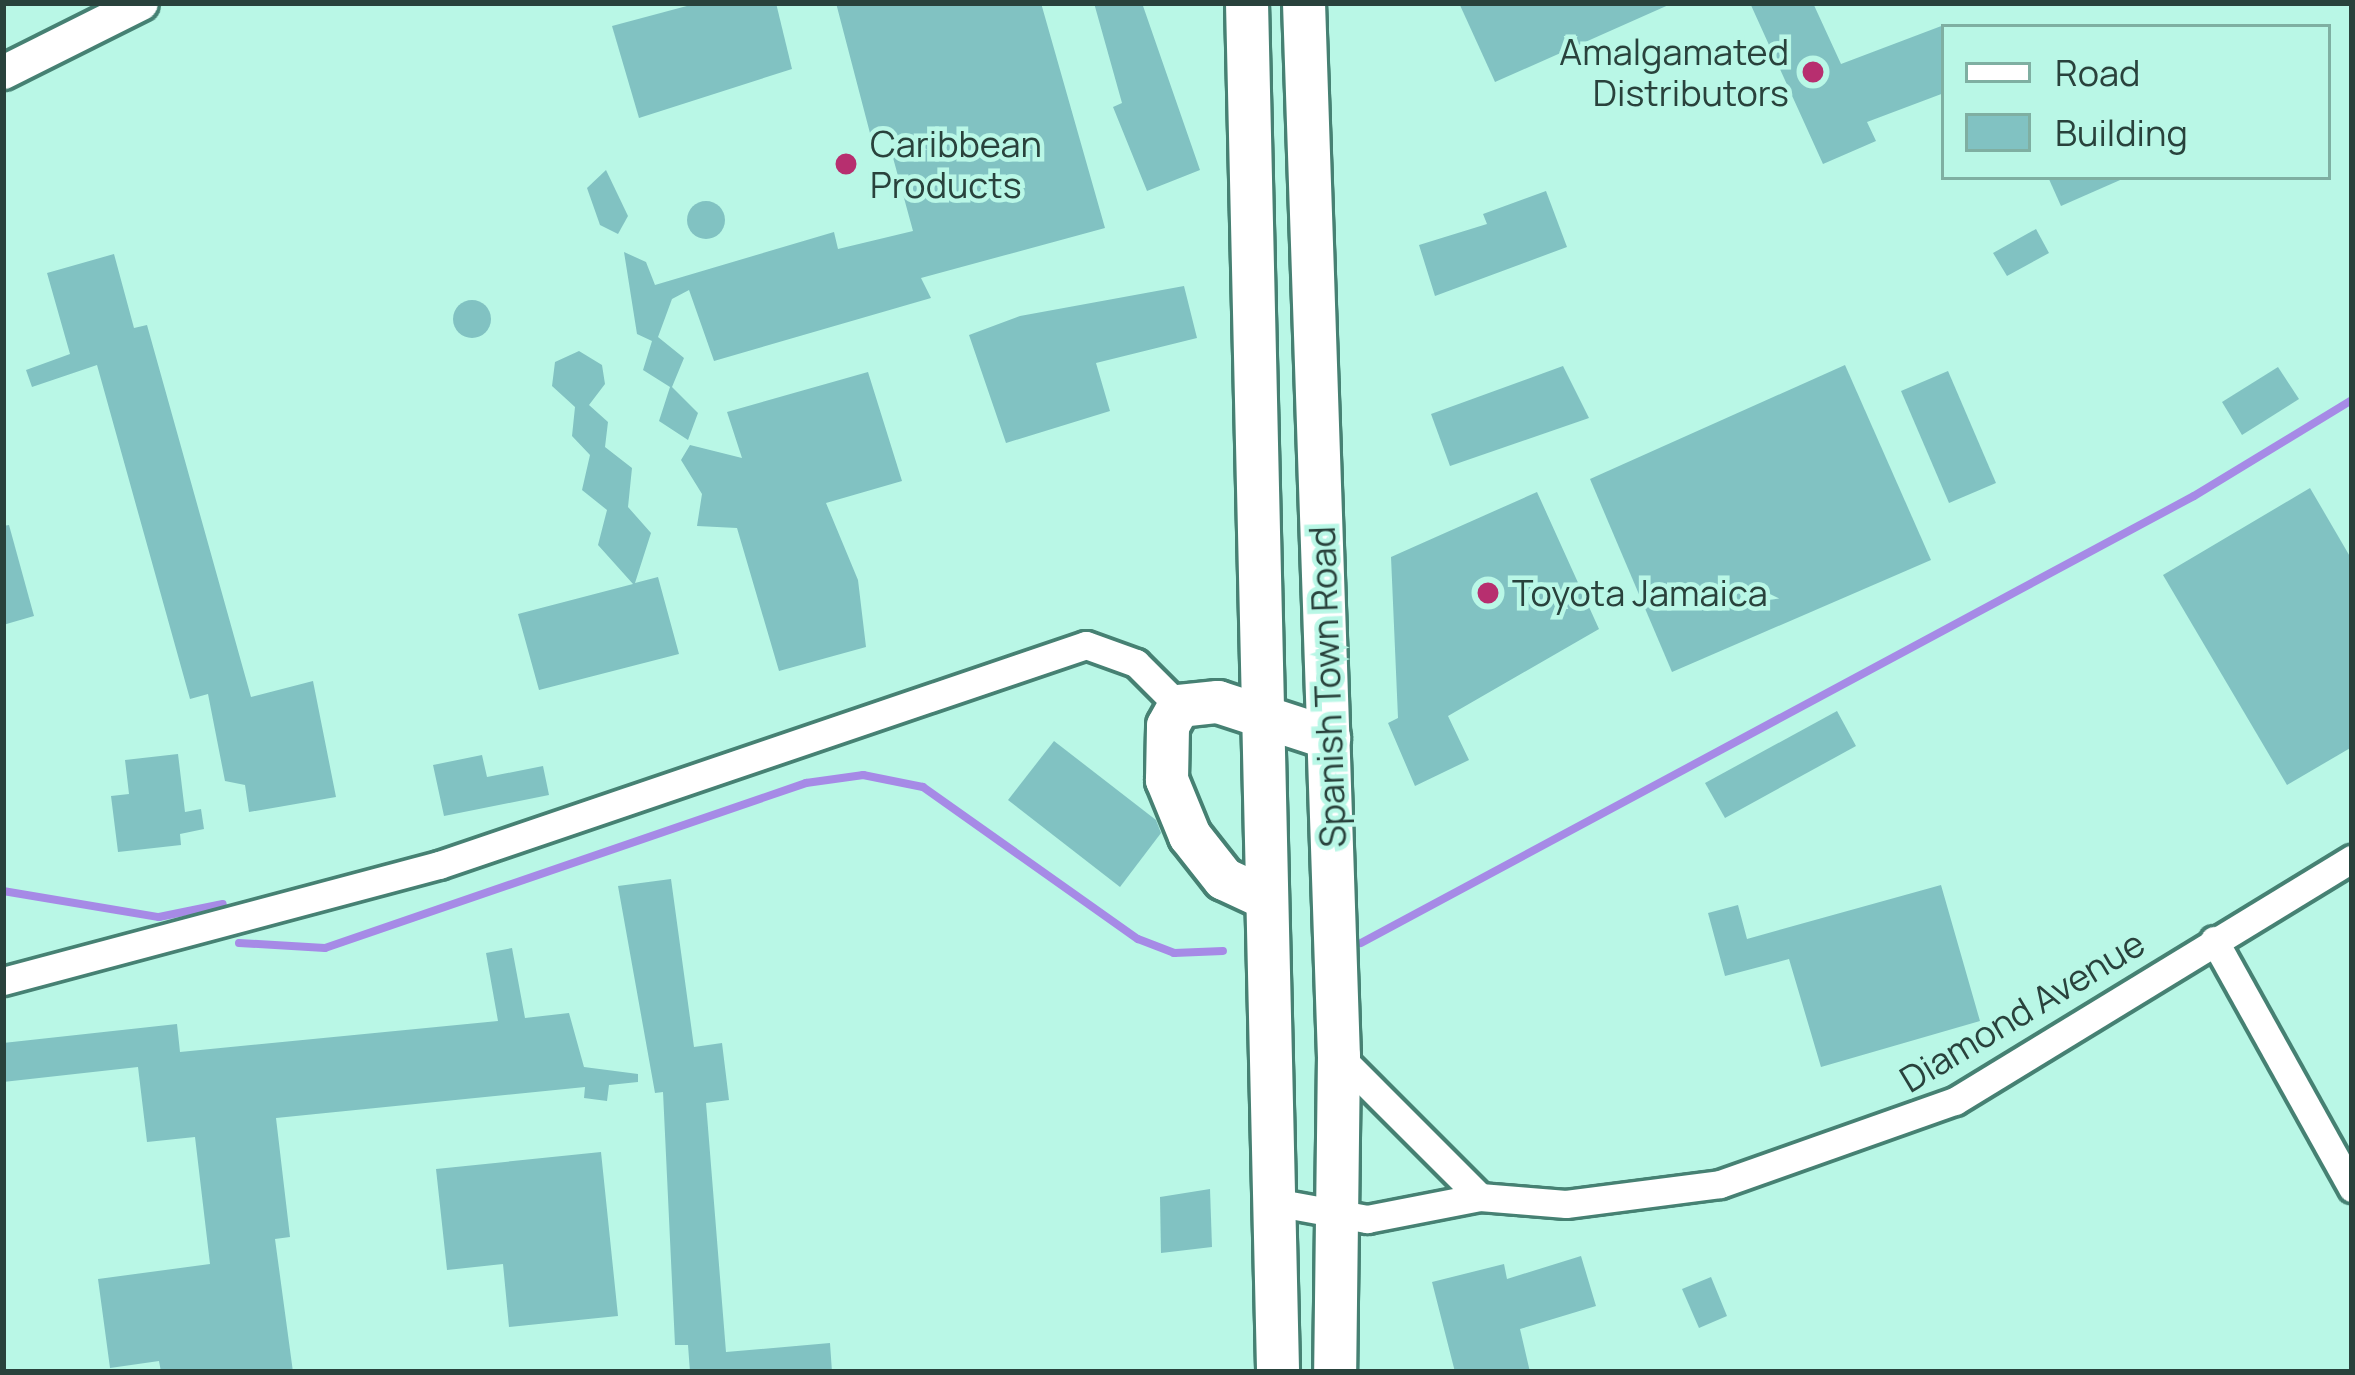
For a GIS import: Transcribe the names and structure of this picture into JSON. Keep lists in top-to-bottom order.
{
  "streets": {
    "highway": ["Spanish Town Road"],
    "street": ["Diamond Avenue"]
  },
  "crossings": [
    ["Spanish Town Road", "Diamond Avenue"]
  ],
  "places": ["Amalgamated Distributors", "Caribbean Products", "Toyota Jamaica"],
  "legend": ["Road", "Building"]
}
